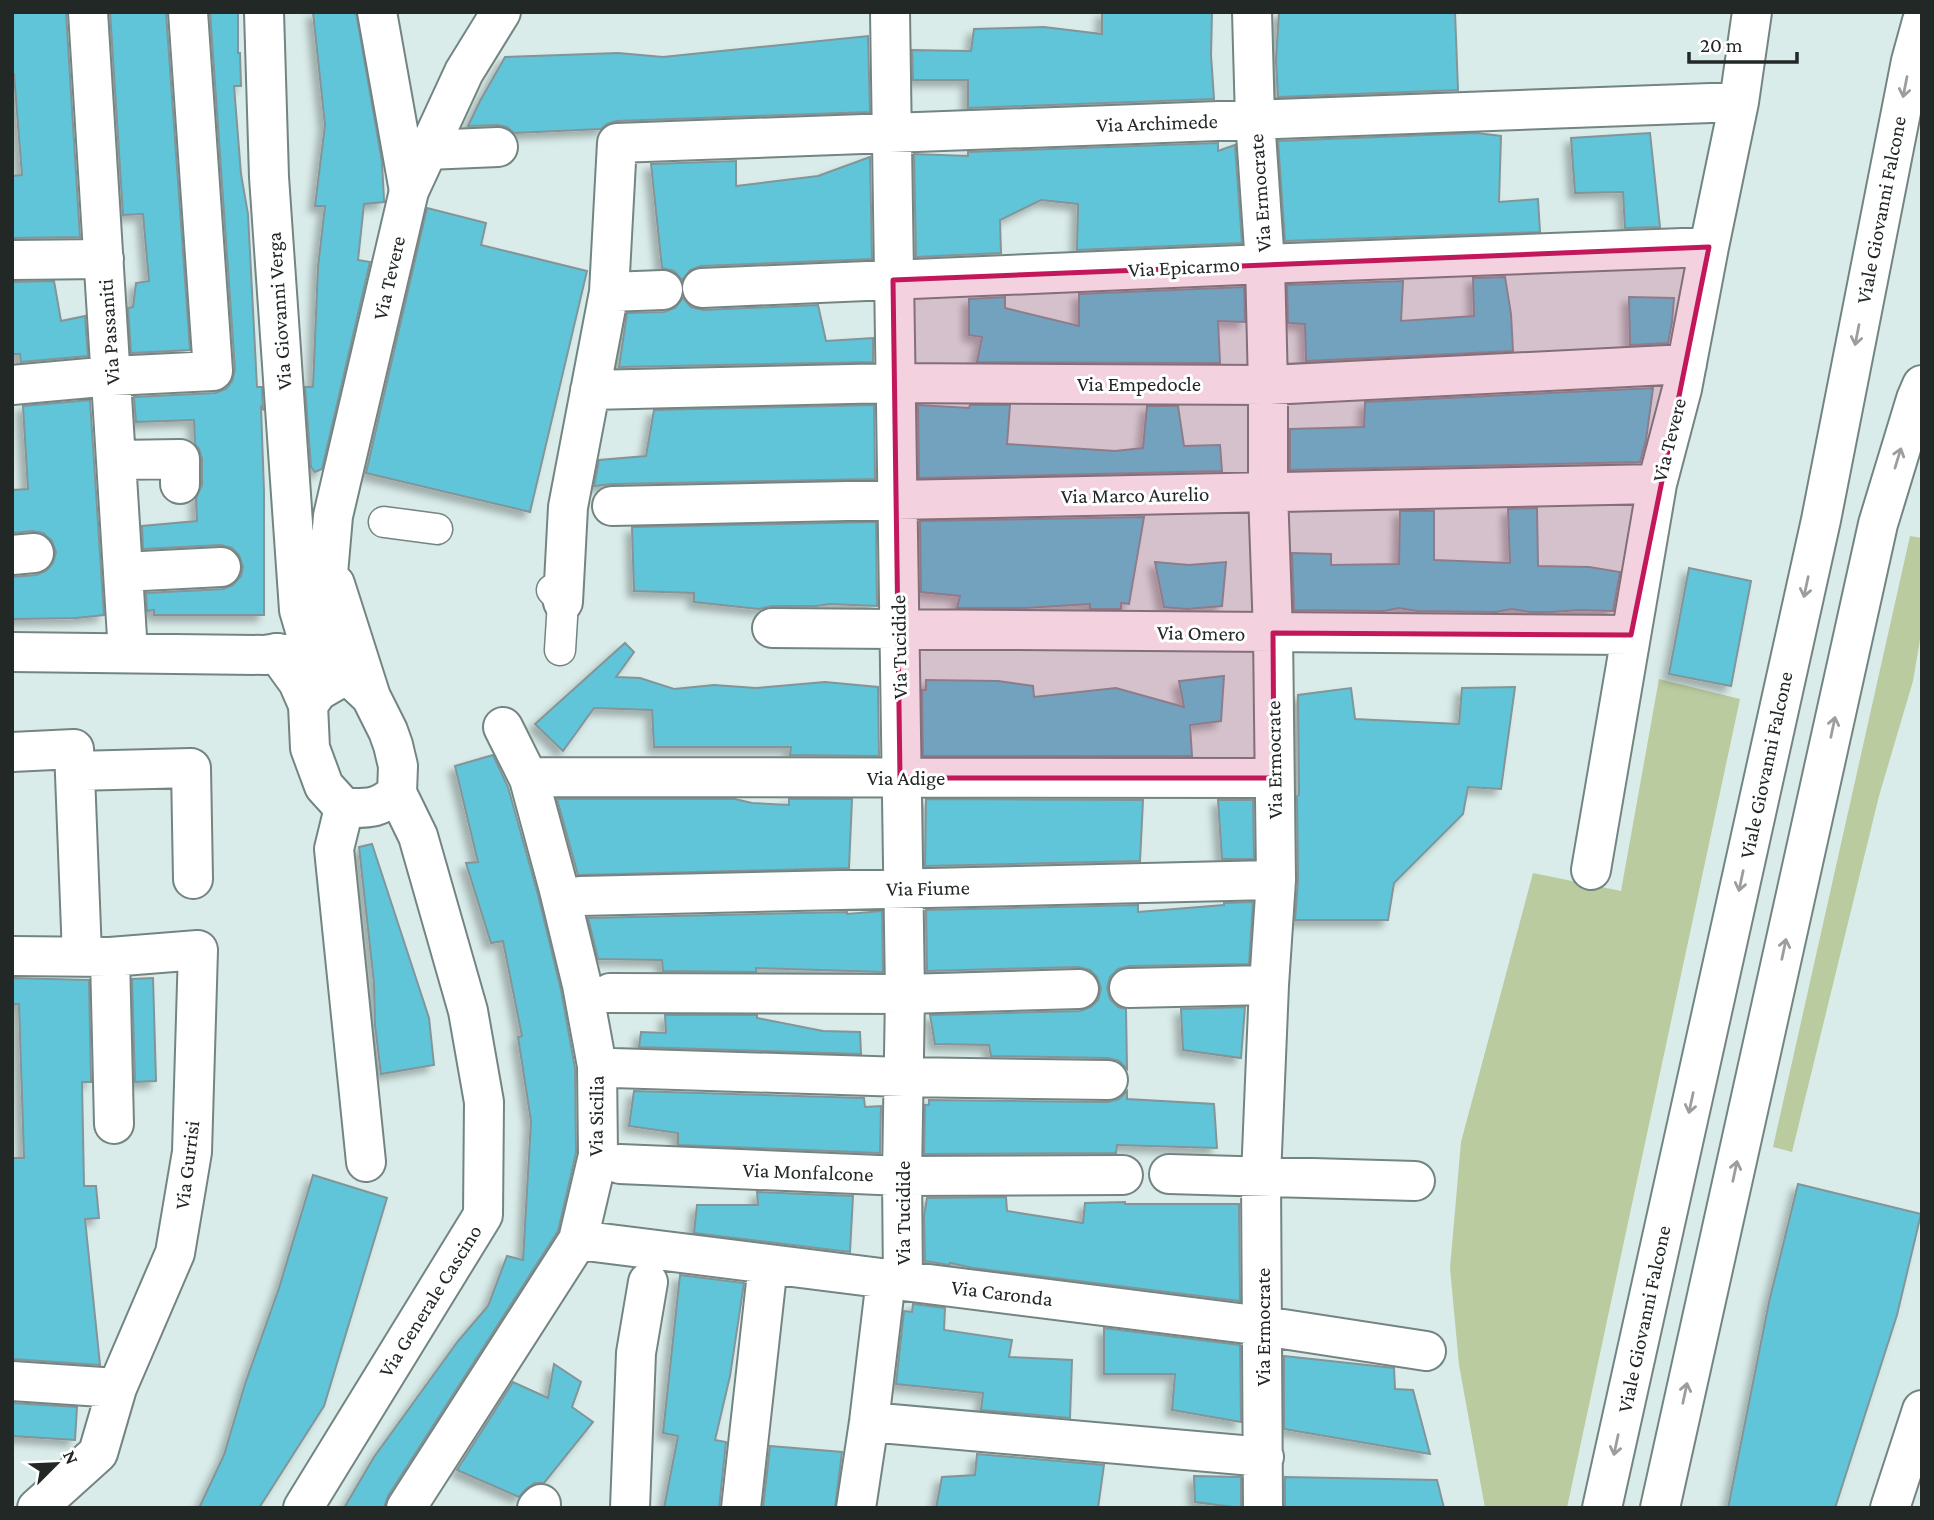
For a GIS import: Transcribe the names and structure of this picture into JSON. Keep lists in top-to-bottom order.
{
  "streets": {
    "street": [
      "Via Archimede",
      "Via Ermocrate",
      "Viale Giovanni Falcone",
      "Via Epicarmo",
      "Via Tevere",
      "Via Giovanni Verga",
      "Via Passaniti",
      "Via Empedocle",
      "Via Marco Aurelio",
      "Via Omero",
      "Via Tucidide",
      "Via Adige",
      "Via Fiume",
      "Via Sicilia",
      "Via Gurrisi",
      "Via Monfalcone",
      "Via Caronda",
      "Via Generale Cascino"
    ]
  },
  "crossings": [
    ["Via Archimede", "Via Ermocrate"],
    ["Via Archimede", "Via Tevere"],
    ["Via Archimede", "Via Tucidide"],
    ["Via Ermocrate", "Via Epicarmo"],
    ["Via Ermocrate", "Via Empedocle"],
    ["Via Ermocrate", "Via Marco Aurelio"],
    ["Via Ermocrate", "Via Omero"],
    ["Via Ermocrate", "Via Adige"],
    ["Via Ermocrate", "Via Fiume"],
    ["Via Ermocrate", "Via Caronda"],
    ["Via Epicarmo", "Via Tevere"],
    ["Via Epicarmo", "Via Tucidide"],
    ["Via Tevere", "Via Giovanni Verga"],
    ["Via Tevere", "Via Empedocle"],
    ["Via Tevere", "Via Marco Aurelio"],
    ["Via Tevere", "Via Omero"],
    ["Via Empedocle", "Via Tucidide"],
    ["Via Marco Aurelio", "Via Tucidide"],
    ["Via Omero", "Via Tucidide"],
    ["Via Tucidide", "Via Adige"],
    ["Via Tucidide", "Via Fiume"],
    ["Via Tucidide", "Via Monfalcone"],
    ["Via Tucidide", "Via Caronda"],
    ["Via Sicilia", "Via Caronda"]
  ],
  "scale_bar": "20 m",
  "north": "top right"
}
